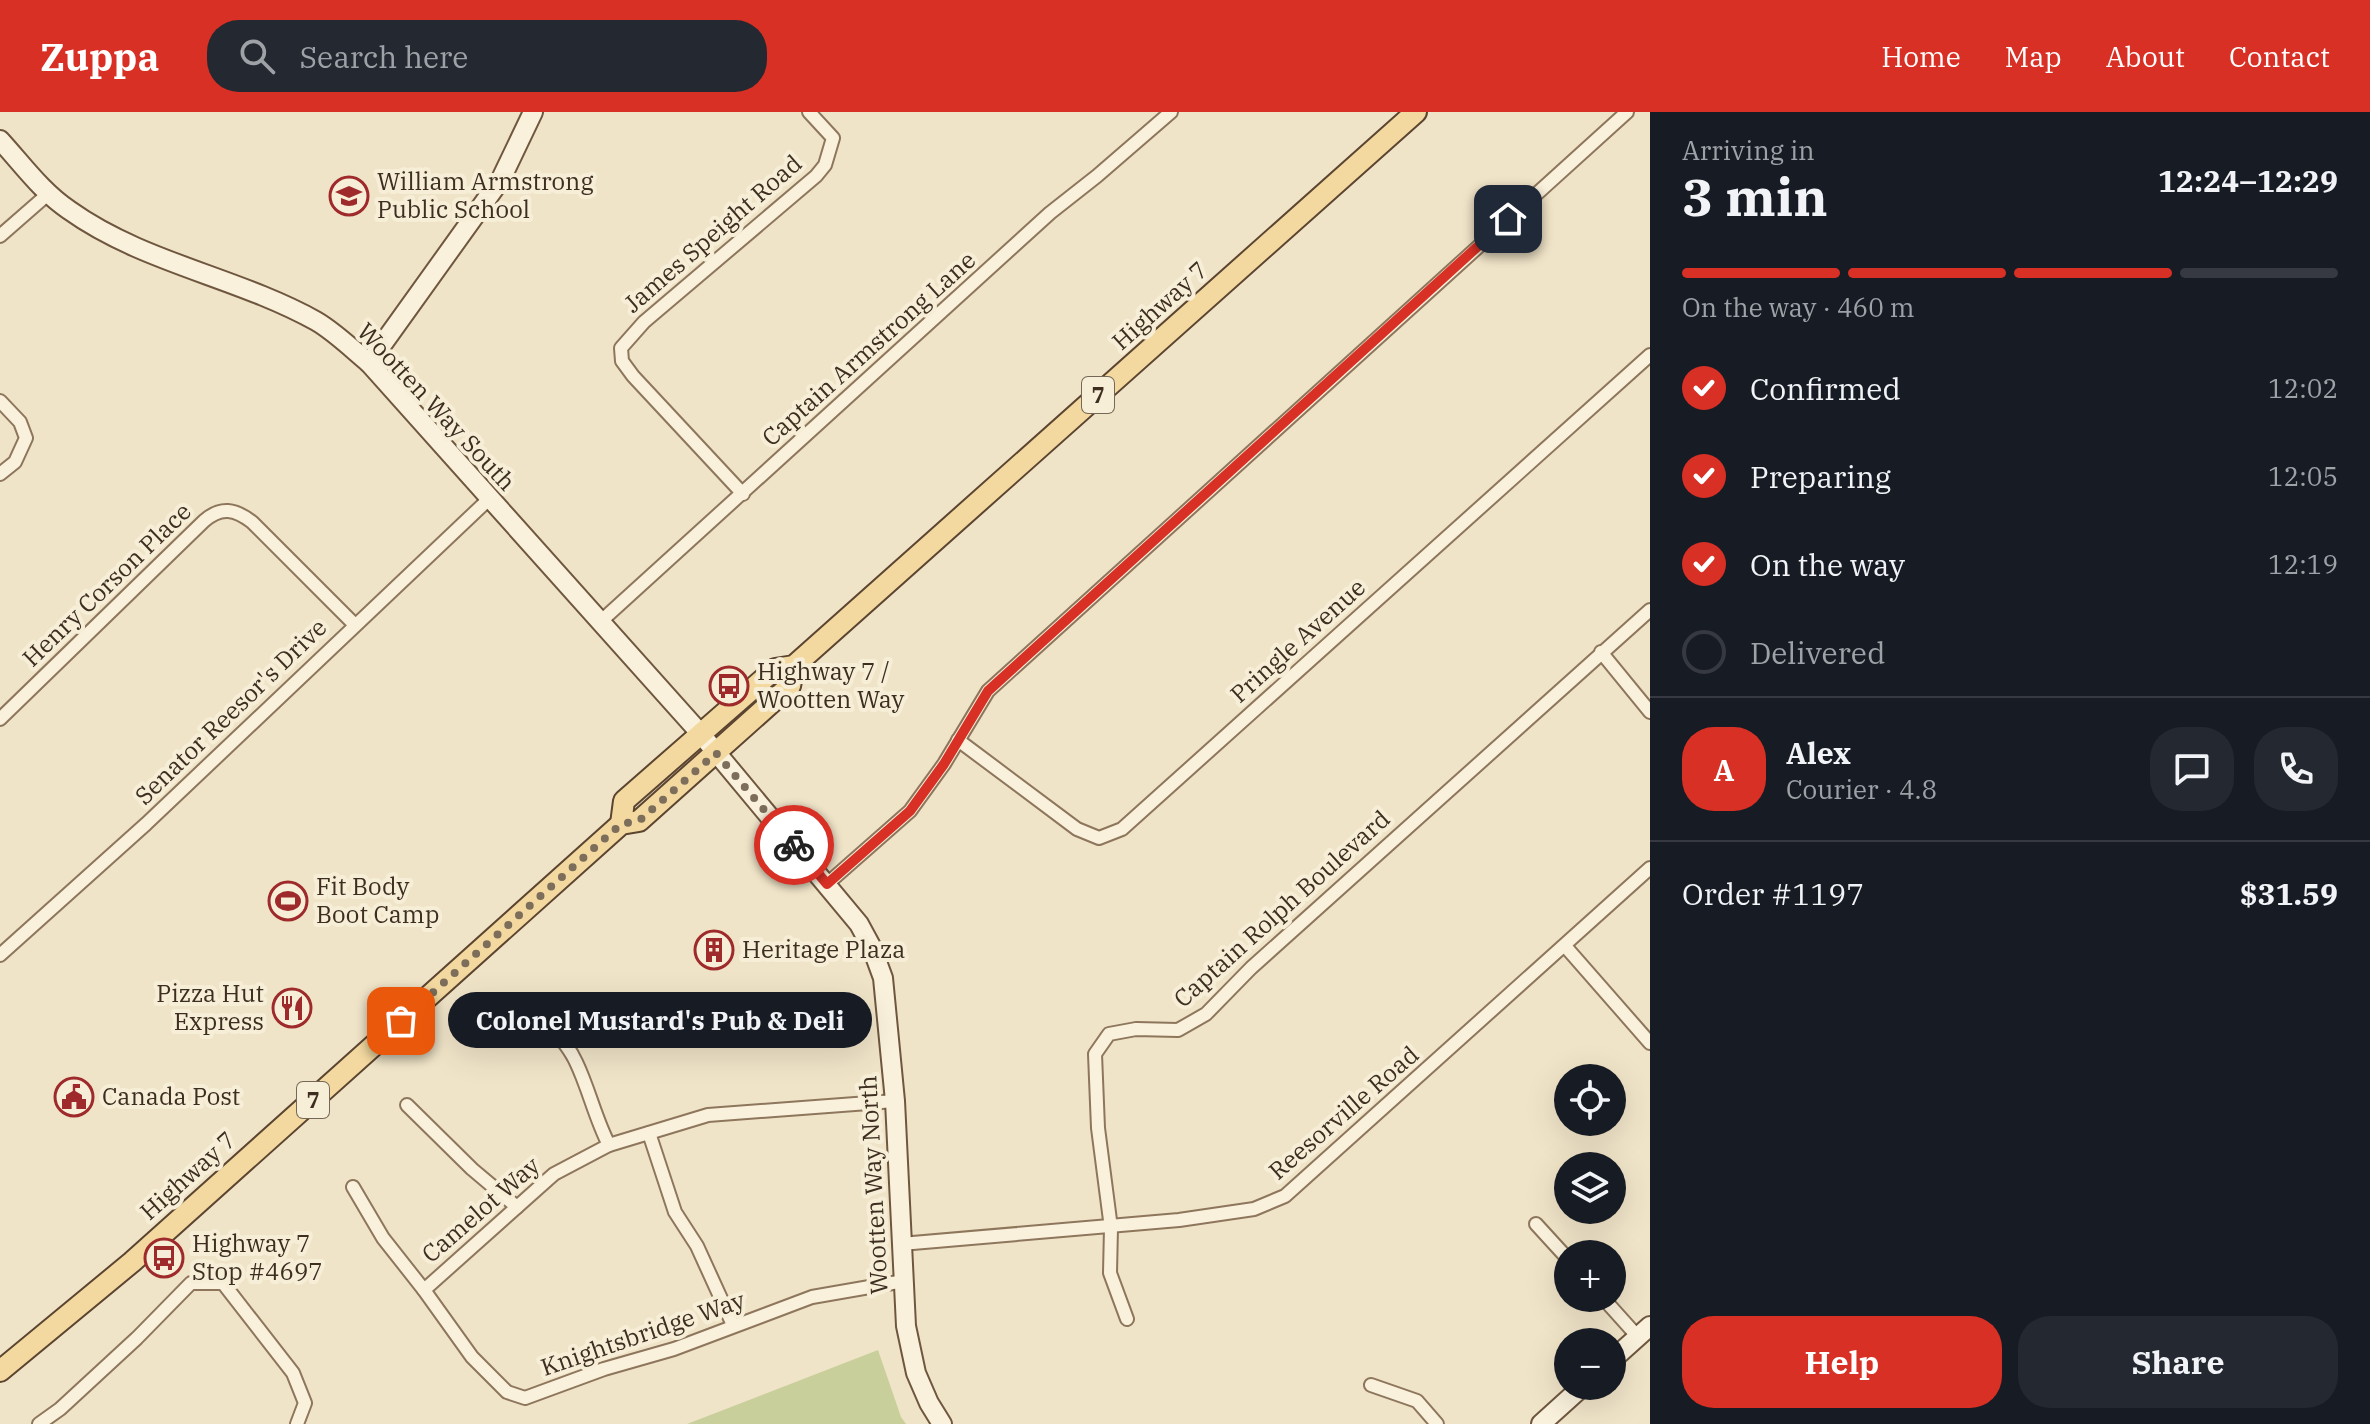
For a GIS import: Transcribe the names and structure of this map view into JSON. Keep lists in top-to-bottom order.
{
  "streets": {
    "main road": ["Highway 7", "7"],
    "street": [
      "James Speight Road",
      "Captain Armstrong Lane",
      "Wootten Way South",
      "Henry Corson Place",
      "Pringle Avenue",
      "Senator Reesor's Drive",
      "Captain Rolph Boulevard",
      "Reesorville Road",
      "Wootten Way North",
      "Camelot Way",
      "Knightsbridge Way"
    ]
  },
  "crossings": [
    ["James Speight Road", "Captain Armstrong Lane"],
    ["Highway 7", "Wootten Way South"],
    ["Highway 7", "Wootten Way North"],
    ["Captain Armstrong Lane", "Wootten Way South"],
    ["Wootten Way South", "Senator Reesor's Drive"],
    ["Wootten Way South", "Wootten Way North"],
    ["Henry Corson Place", "Senator Reesor's Drive"],
    ["Captain Rolph Boulevard", "Reesorville Road"],
    ["Reesorville Road", "Wootten Way North"],
    ["Wootten Way North", "Camelot Way"],
    ["Wootten Way North", "Knightsbridge Way"],
    ["Camelot Way", "Knightsbridge Way"]
  ],
  "places": {
    "school or university": ["William Armstrong Public School"],
    "bus stop": ["Highway 7 / Wootten Way", "Highway 7 Stop #4697"],
    "sports": ["Fit Body Boot Camp"],
    "building": ["Heritage Plaza"],
    "restaurant": ["Pizza Hut Express"],
    "other": ["Colonel Mustard's Pub & Deli"],
    "public building": ["Canada Post"]
  },
  "page": {
    "header": "Zuppa",
    "search": "Search here",
    "nav": [
      "Home",
      "Map",
      "About",
      "Contact"
    ],
    "heading": ["3 min", "Arriving in", "12:24–12:29"],
    "panel": [
      "Alex",
      "Courier · 4.8",
      "Order #1197",
      "$31.59"
    ],
    "bar": "On the way · 460 m",
    "list": [
      ["Confirmed", "12:02"],
      ["Preparing", "12:05"],
      ["On the way", "12:19"],
      "Delivered"
    ],
    "round": "A",
    "bubble": "Colonel Mustard's Pub & Deli",
    "map_buttons": ["+", "−"],
    "buttons": ["Help", "Share"]
  }
}
